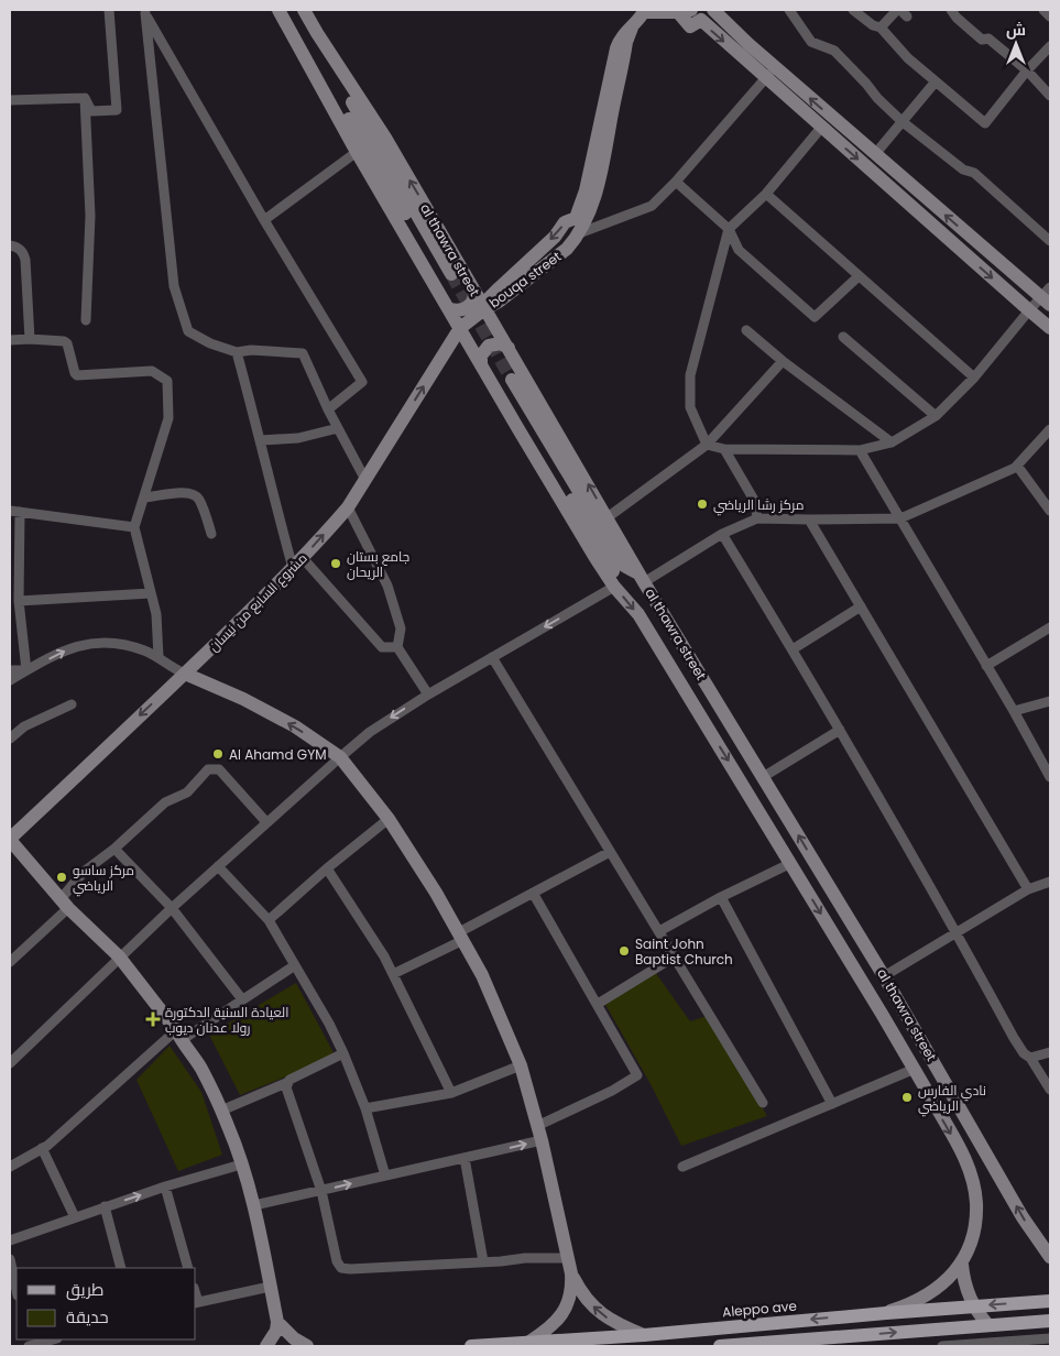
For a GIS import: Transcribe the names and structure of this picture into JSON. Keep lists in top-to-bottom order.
{
  "streets": {
    "main road": [
      "al thawra street",
      "bouqa street",
      "مشروع السابع من نيسان",
      "Aleppo ave"
    ]
  },
  "crossings": [
    ["al thawra street", "bouqa street"],
    ["al thawra street", "مشروع السابع من نيسان"],
    ["al thawra street", "Aleppo ave"]
  ],
  "places": {
    "other": [
      "مركز رشا الرياضي",
      "جامع بستان الريحان",
      "Al Ahamd GYM",
      "مركز ساسو الرياضي",
      "Saint John Baptist Church",
      "نادي الفارس الرياضي"
    ],
    "health": ["العيادة السنية الدكتورة رولا عدنان ديوب"]
  },
  "legend": ["طريق", "حديقة"],
  "north": "top"
}
